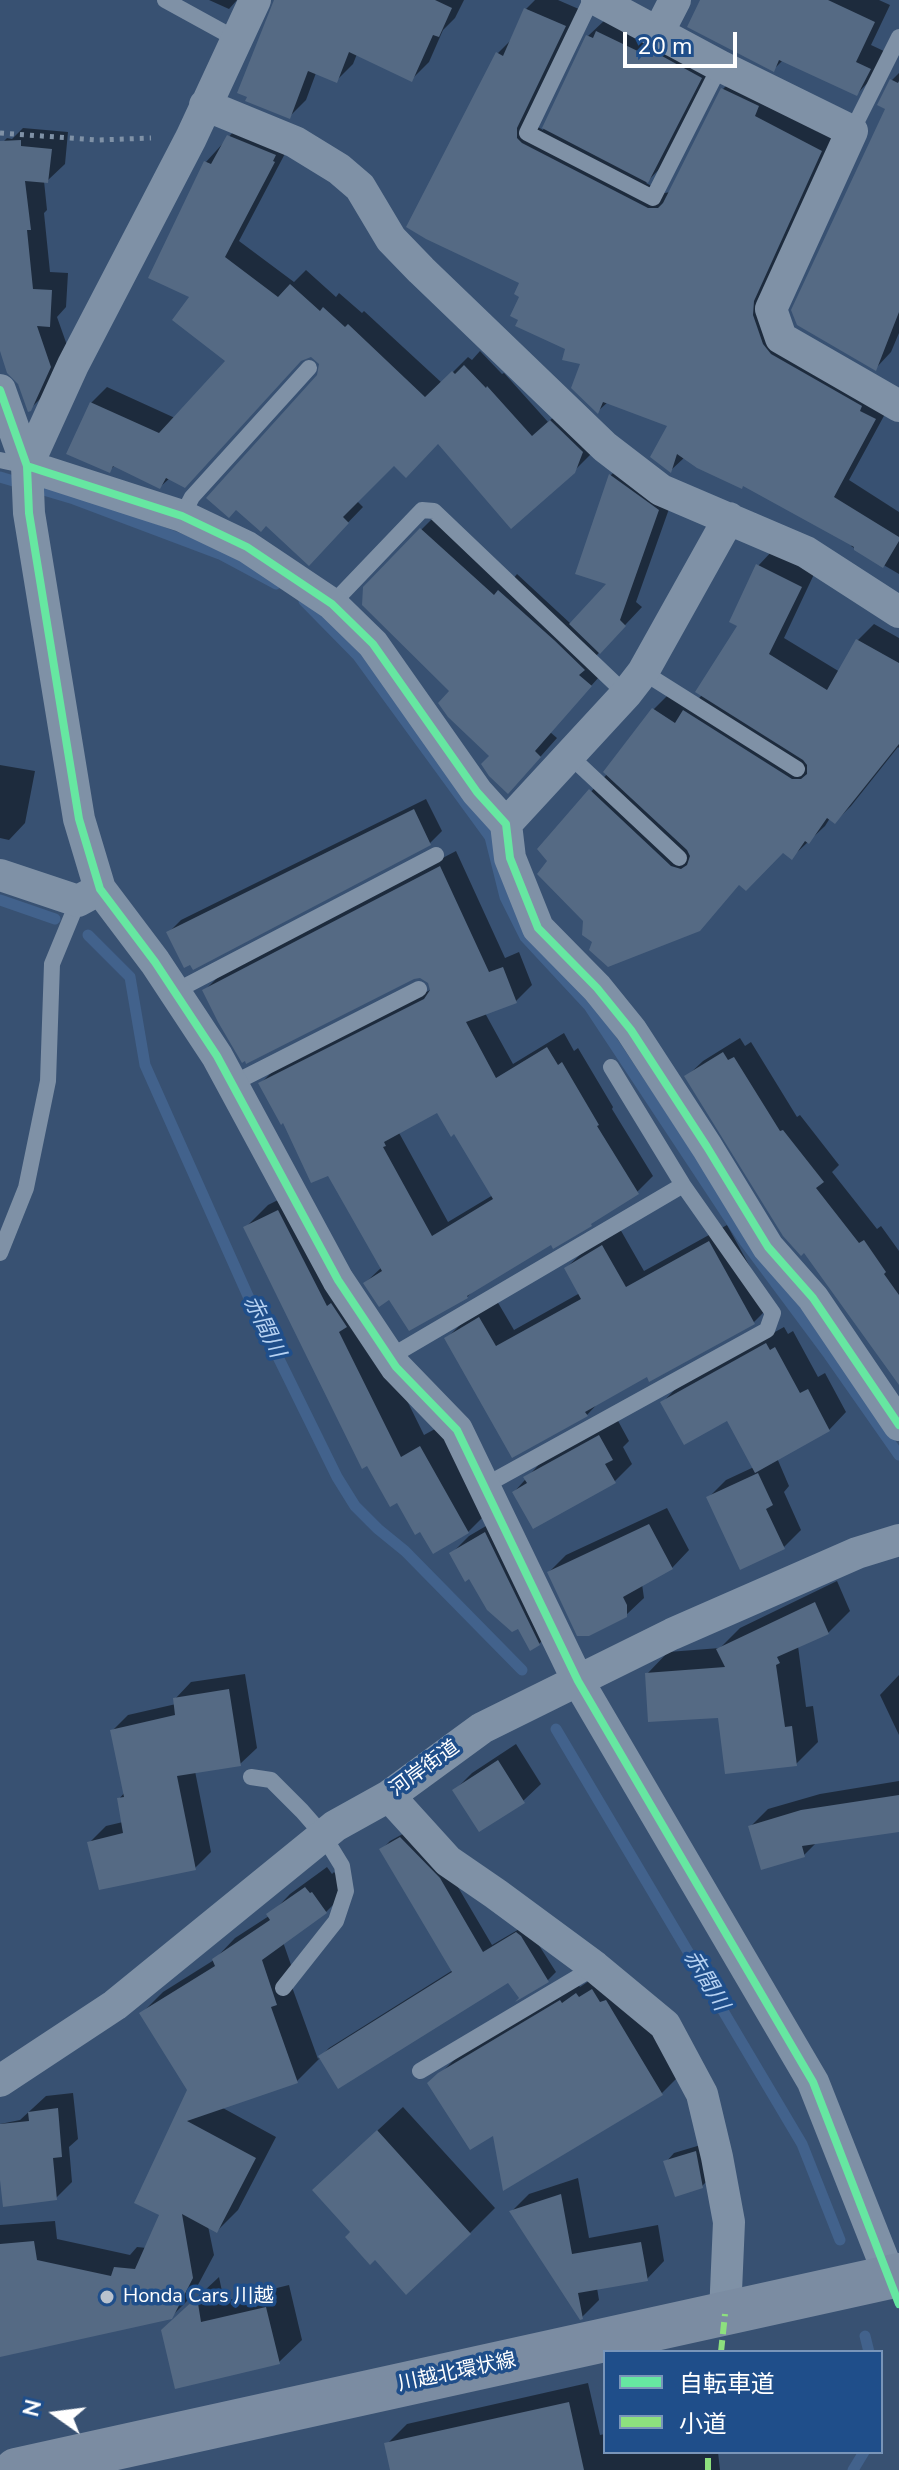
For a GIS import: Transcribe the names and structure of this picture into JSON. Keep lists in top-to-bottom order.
{
  "streets": {
    "main road": ["川越北環状線"],
    "street": ["河岸街道"]
  },
  "water": ["赤間川"],
  "places": ["Honda Cars 川越"],
  "legend": ["自転車道", "小道"],
  "scale_bar": "20 m",
  "north": "left"
}
